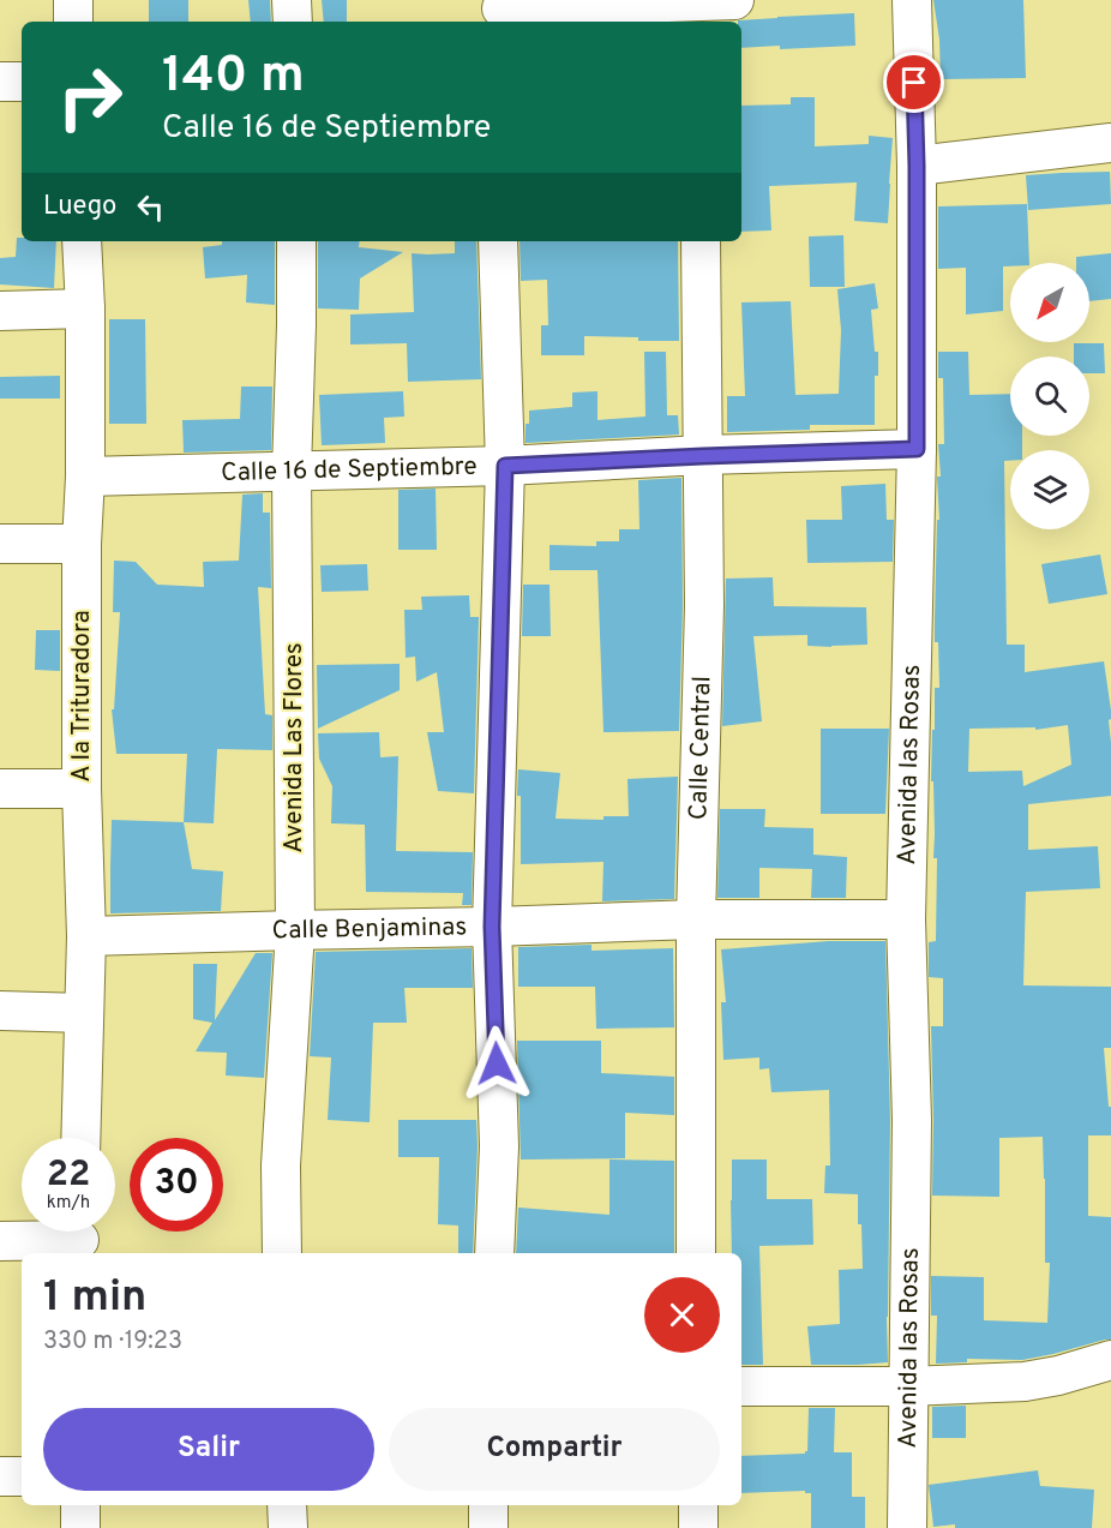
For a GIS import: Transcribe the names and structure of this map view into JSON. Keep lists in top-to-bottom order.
{
  "streets": {
    "street": [
      "Calle 16 de Septiembre",
      "A la Trituradora",
      "Calle Central",
      "Avenida Las Flores",
      "Avenida las Rosas",
      "Calle Benjaminas"
    ]
  },
  "crossings": [
    ["Calle 16 de Septiembre", "A la Trituradora"],
    ["Calle 16 de Septiembre", "Calle Central"],
    ["Calle 16 de Septiembre", "Avenida Las Flores"],
    ["Calle 16 de Septiembre", "Avenida las Rosas"],
    ["A la Trituradora", "Calle Benjaminas"],
    ["Calle Central", "Calle Benjaminas"],
    ["Avenida Las Flores", "Calle Benjaminas"],
    ["Avenida las Rosas", "Calle Benjaminas"]
  ],
  "north": "bottom left",
  "page": {
    "turn": ["140 m", "Calle 16 de Septiembre"],
    "then": "Luego",
    "speed": "22 km/h",
    "limit": "30",
    "heading": ["1 min", "330 m · 19:23"],
    "buttons": ["Salir", "Compartir"]
  }
}
